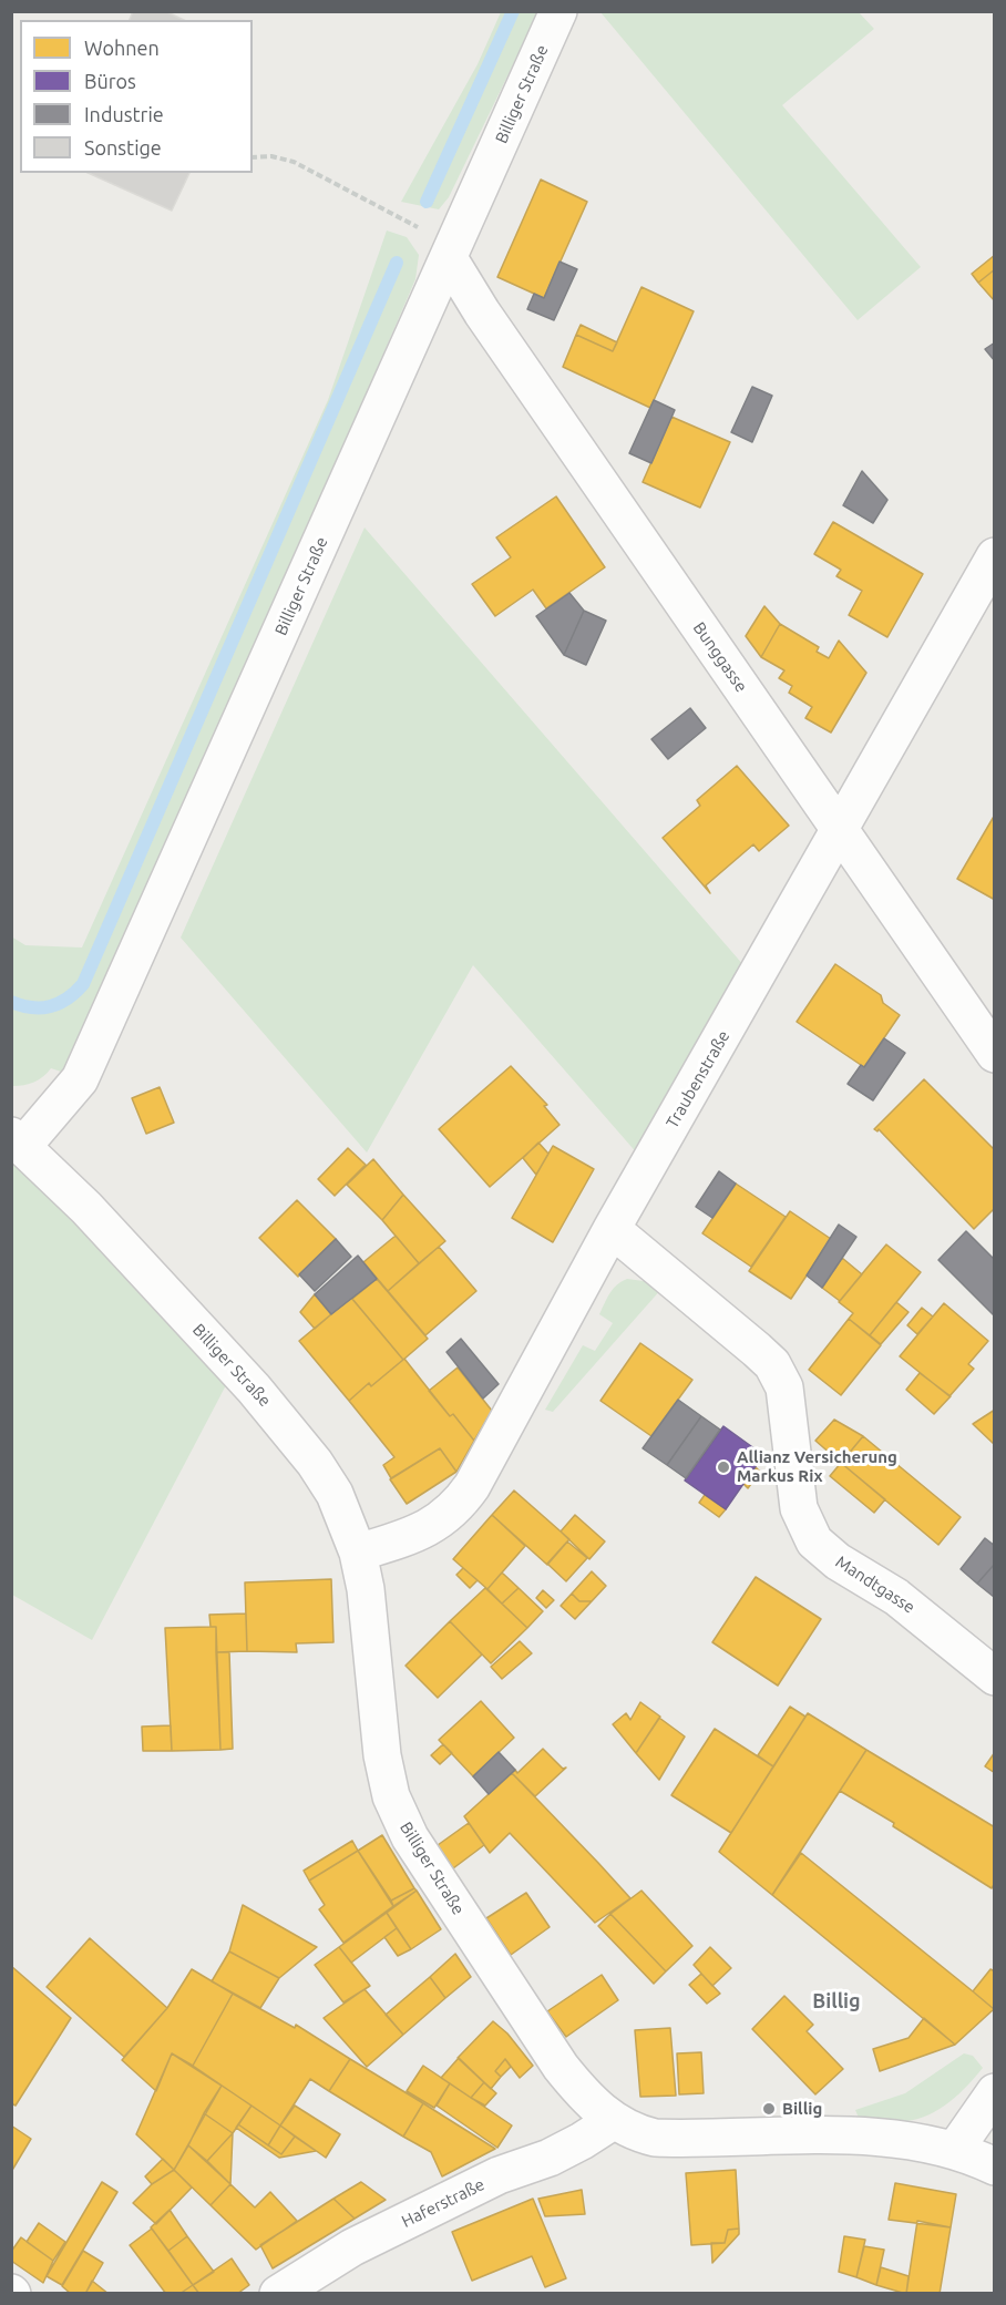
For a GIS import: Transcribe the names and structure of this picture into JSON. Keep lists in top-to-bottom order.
{
  "streets": {
    "street": [
      "Billiger Straße",
      "Bunggasse",
      "Traubenstraße",
      "Mandtgasse",
      "Haferstraße"
    ]
  },
  "crossings": [
    ["Billiger Straße", "Bunggasse"],
    ["Billiger Straße", "Traubenstraße"],
    ["Billiger Straße", "Haferstraße"],
    ["Bunggasse", "Traubenstraße"],
    ["Traubenstraße", "Mandtgasse"]
  ],
  "districts": ["Billig"],
  "places": ["Allianz Versicherung Markus Rix", "Billig"],
  "legend": [
    "Wohnen",
    "Büros",
    "Industrie",
    "Sonstige"
  ]
}
